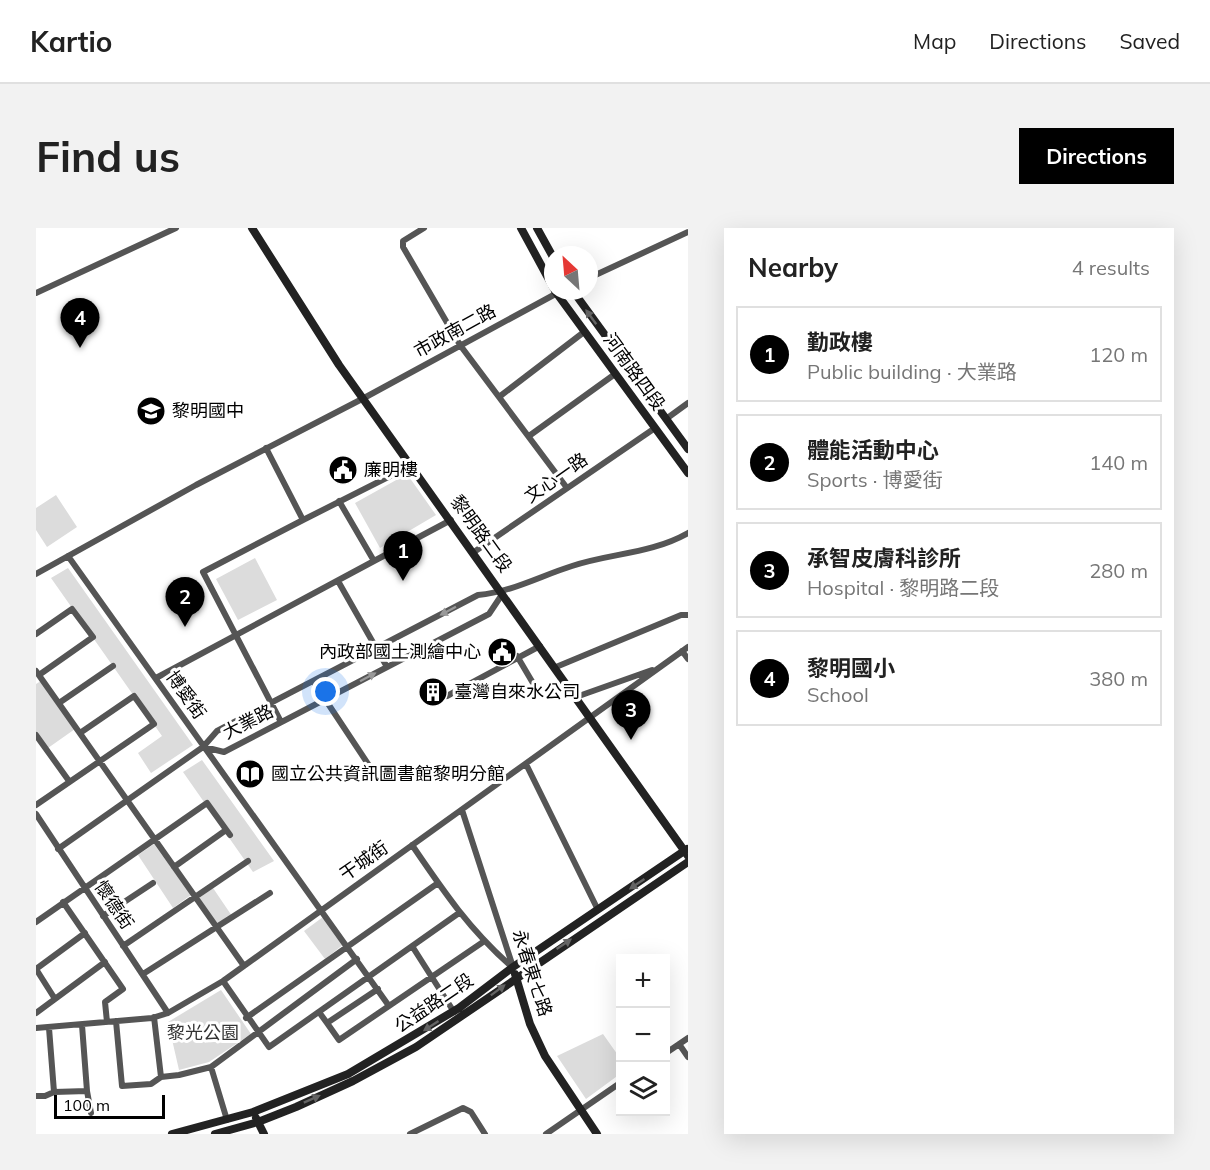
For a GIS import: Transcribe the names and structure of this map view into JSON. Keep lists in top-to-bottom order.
{
  "streets": {
    "main road": [
      "河南路四段",
      "黎明路二段",
      "永春東七路",
      "公益路二段"
    ],
    "street": [
      "市政南二路",
      "文心一路",
      "博愛街",
      "大業路",
      "干城街",
      "懷德街"
    ]
  },
  "crossings": [
    ["市政南二路", "黎明路二段"],
    ["河南路四段", "文心一路"],
    ["文心一路", "黎明路二段"],
    ["黎明路二段", "大業路"],
    ["黎明路二段", "干城街"],
    ["黎明路二段", "公益路二段"],
    ["博愛街", "大業路"],
    ["博愛街", "干城街"],
    ["干城街", "懷德街"],
    ["干城街", "永春東七路"],
    ["永春東七路", "公益路二段"]
  ],
  "parks": ["黎光公園"],
  "places": {
    "school or university": ["黎明國中"],
    "public building": ["廉明樓", "內政部國土測繪中心"],
    "building": ["臺灣自來水公司"],
    "library": ["國立公共資訊圖書館黎明分館"]
  },
  "scale_bar": "100 m",
  "north": "top left",
  "page": {
    "header": "Kartio",
    "nav": ["Map", "Directions", "Saved"],
    "buttons": "Directions",
    "title": "Find us",
    "heading": ["Nearby", "4 results"],
    "pins": [
      "4",
      "1",
      "2",
      "3"
    ],
    "list": [
      {
        "mark": "1",
        "name": "勤政樓",
        "note": "Public building · 大業路",
        "value": "120 m"
      },
      {
        "mark": "2",
        "name": "體能活動中心",
        "note": "Sports · 博愛街",
        "value": "140 m"
      },
      {
        "mark": "3",
        "name": "承智皮膚科診所",
        "note": "Hospital · 黎明路二段",
        "value": "280 m"
      },
      {
        "mark": "4",
        "name": "黎明國小",
        "note": "School",
        "value": "380 m"
      }
    ],
    "map_buttons": ["+", "−"],
    "scale": "100 m"
  }
}
